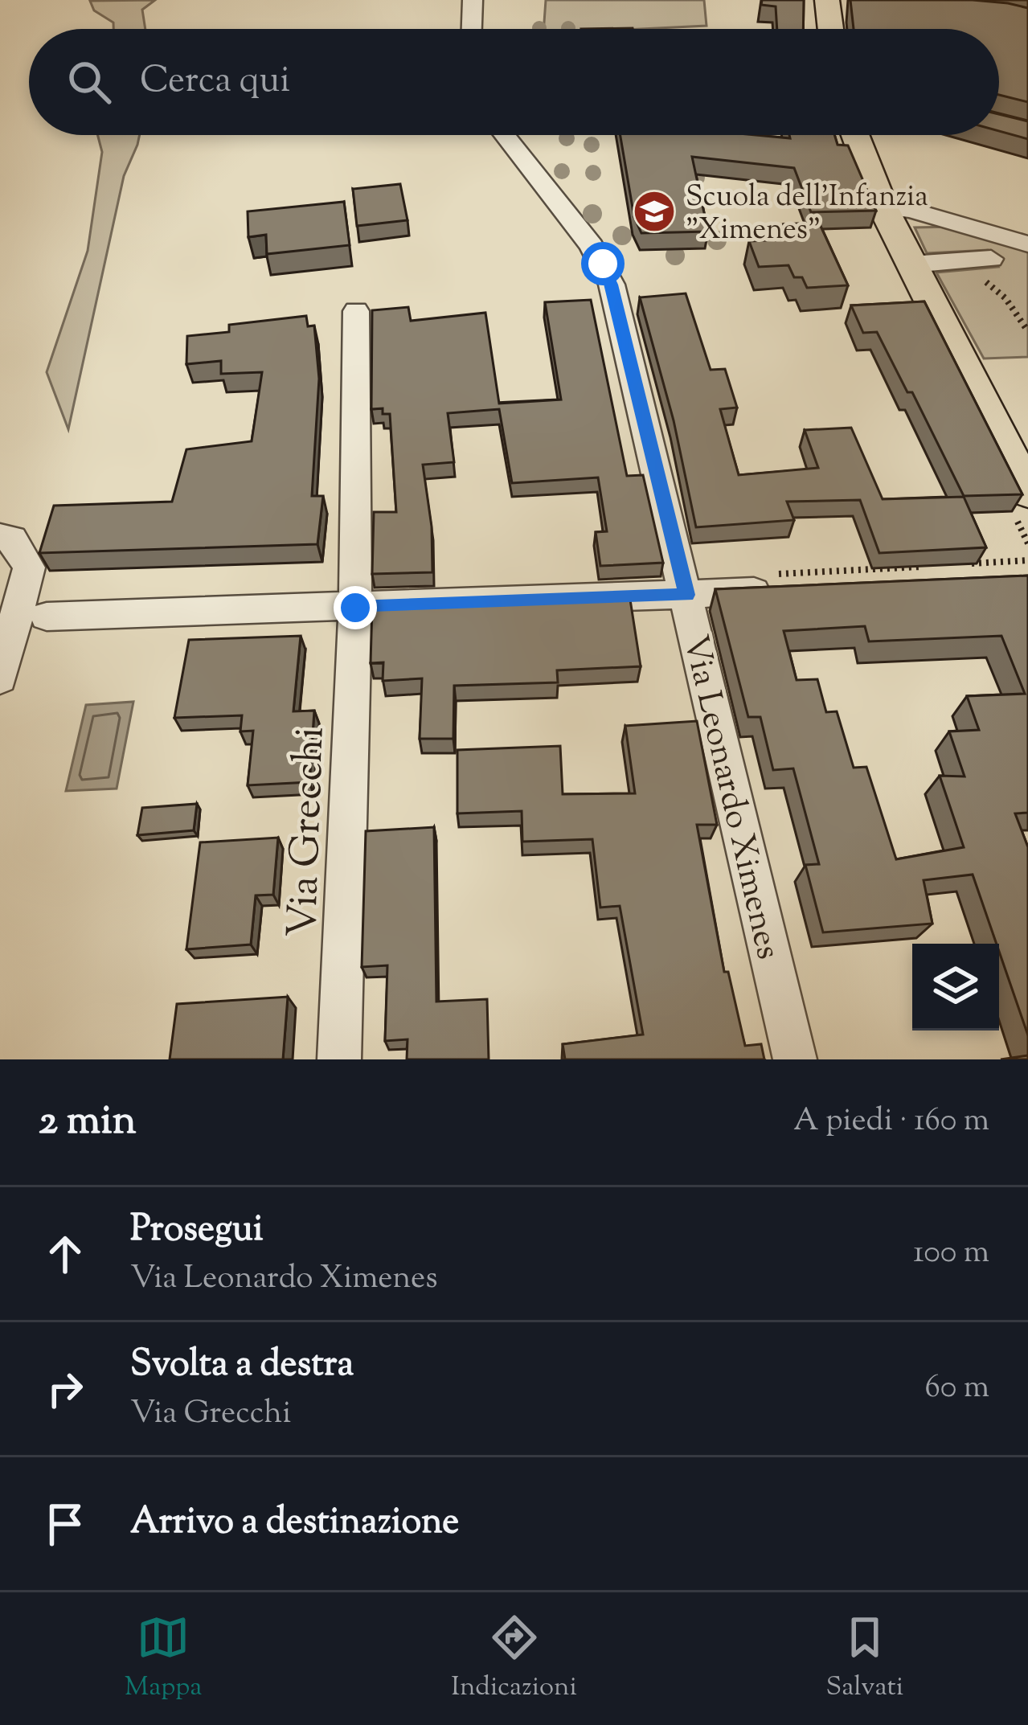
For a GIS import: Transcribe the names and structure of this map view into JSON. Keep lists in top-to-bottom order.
{
  "streets": {
    "street": ["Via Leonardo Ximenes", "Via Grecchi"]
  },
  "places": {
    "school or university": ["Scuola dell'Infanzia \"Ximenes\""]
  },
  "page": {
    "search": "Cerca qui",
    "heading": ["2 min", "A piedi · 160 m"],
    "list": [
      ["Prosegui", "Via Leonardo Ximenes", "100 m"],
      ["Svolta a destra", "Via Grecchi", "60 m"],
      "Arrivo a destinazione"
    ],
    "nav": ["Mappa", "Indicazioni", "Salvati"]
  }
}
